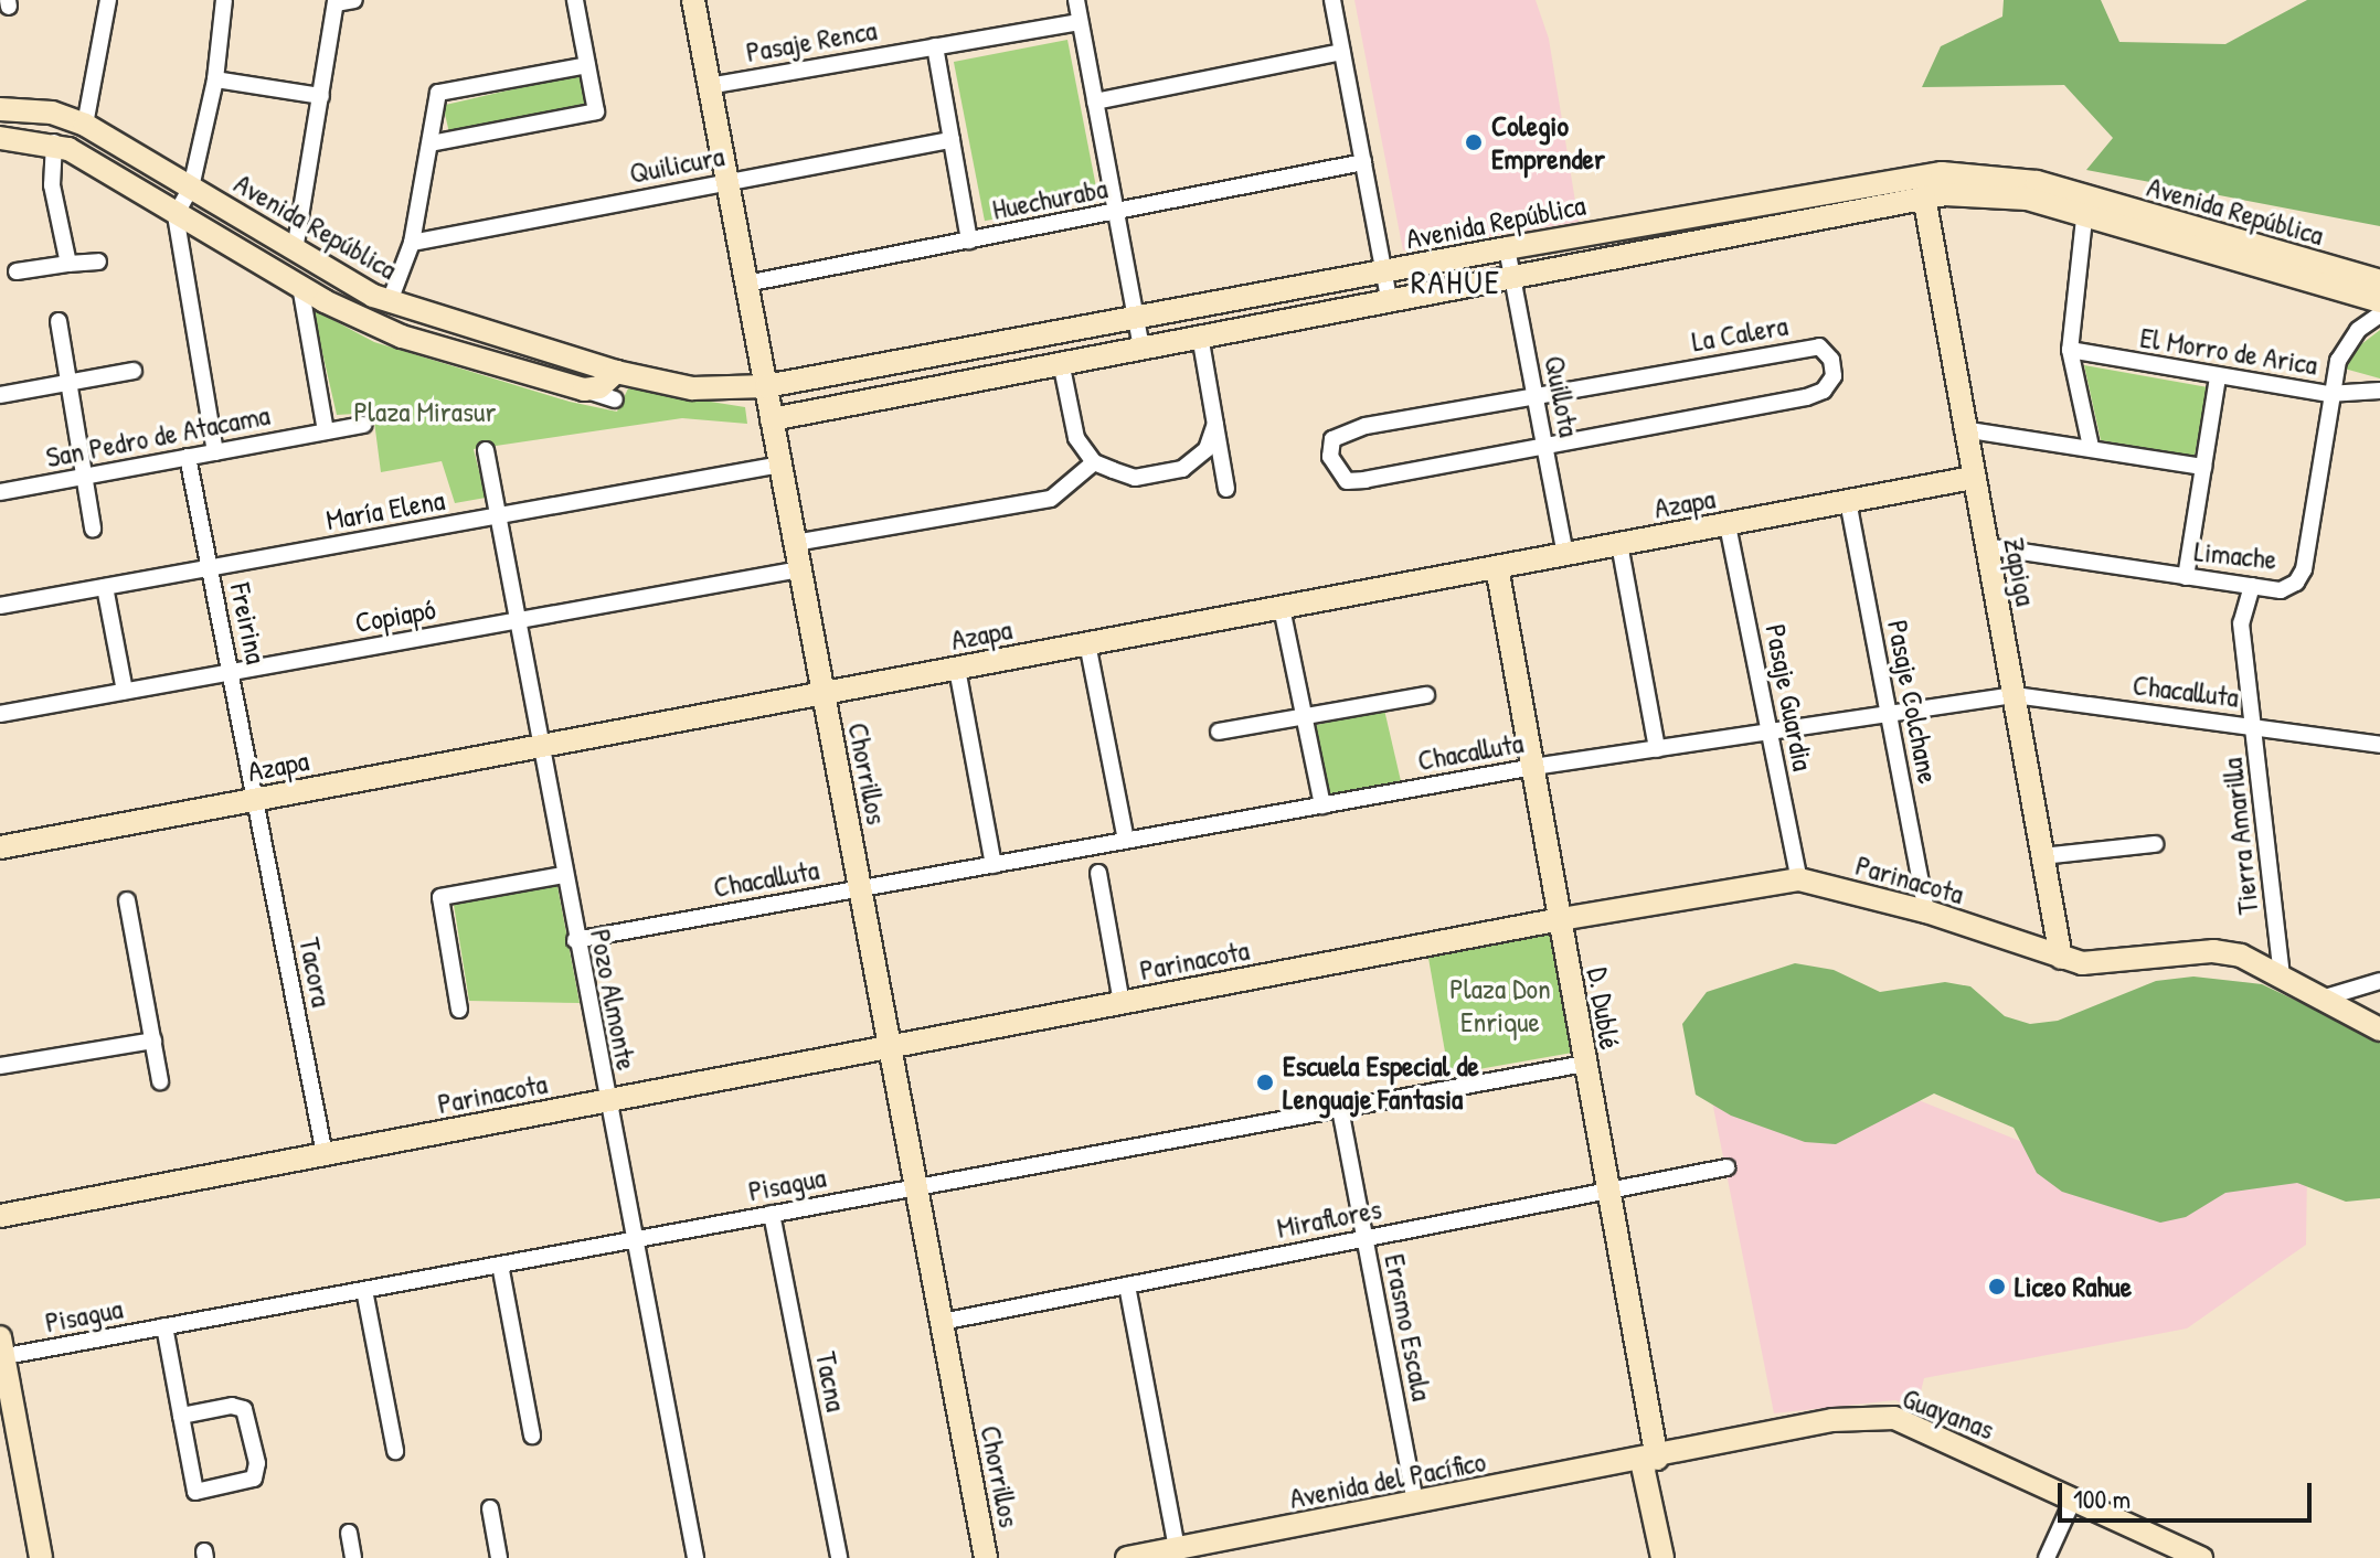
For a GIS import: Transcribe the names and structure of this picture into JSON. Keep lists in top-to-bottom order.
{
  "streets": {
    "street": [
      "Pasaje Renca",
      "Quilicura",
      "Huechuraba",
      "Avenida República",
      "La Calera",
      "El Morro de Arica",
      "Quillota",
      "San Pedro de Atacama",
      "Azapa",
      "María Elena",
      "Limache",
      "Zapiga",
      "Copiapó",
      "Freirina",
      "Chacalluta",
      "Pasaje Guardia",
      "Pasaje Colchane",
      "Chorrillos",
      "Tierra Amarilla",
      "Parinacota",
      "Tacora",
      "Pozo Almonte",
      "D. Dublé",
      "Pisagua",
      "Miraflores",
      "Erasmo Escala",
      "Tacna",
      "Guayanas",
      "Avenida del Pacífico"
    ]
  },
  "crossings": [
    ["Pasaje Renca", "Chorrillos"],
    ["Quilicura", "Chorrillos"],
    ["Huechuraba", "Chorrillos"],
    ["Avenida República", "Quillota"],
    ["Avenida República", "Zapiga"],
    ["Avenida República", "Chorrillos"],
    ["La Calera", "Quillota"],
    ["El Morro de Arica", "Limache"],
    ["Quillota", "Azapa"],
    ["San Pedro de Atacama", "Freirina"],
    ["Azapa", "Zapiga"],
    ["Azapa", "Freirina"],
    ["Azapa", "Pasaje Guardia"],
    ["Azapa", "Pasaje Colchane"],
    ["Azapa", "Chorrillos"],
    ["Azapa", "Tacora"],
    ["Azapa", "Pozo Almonte"],
    ["Azapa", "D. Dublé"],
    ["María Elena", "Freirina"],
    ["María Elena", "Chorrillos"],
    ["María Elena", "Pozo Almonte"],
    ["Limache", "Zapiga"],
    ["Limache", "Tierra Amarilla"],
    ["Zapiga", "Chacalluta"],
    ["Zapiga", "Parinacota"],
    ["Copiapó", "Freirina"],
    ["Copiapó", "Chorrillos"],
    ["Copiapó", "Pozo Almonte"],
    ["Freirina", "Tacora"],
    ["Chacalluta", "Pasaje Guardia"],
    ["Chacalluta", "Pasaje Colchane"],
    ["Chacalluta", "Chorrillos"],
    ["Chacalluta", "Tierra Amarilla"],
    ["Chacalluta", "Pozo Almonte"],
    ["Chacalluta", "D. Dublé"],
    ["Pasaje Guardia", "Parinacota"],
    ["Pasaje Colchane", "Parinacota"],
    ["Chorrillos", "Parinacota"],
    ["Chorrillos", "Pisagua"],
    ["Chorrillos", "Miraflores"],
    ["Tierra Amarilla", "Parinacota"],
    ["Parinacota", "Tacora"],
    ["Parinacota", "Pozo Almonte"],
    ["Parinacota", "D. Dublé"],
    ["Pozo Almonte", "Pisagua"],
    ["D. Dublé", "Pisagua"],
    ["D. Dublé", "Miraflores"],
    ["D. Dublé", "Guayanas"],
    ["D. Dublé", "Avenida del Pacífico"],
    ["Pisagua", "Erasmo Escala"],
    ["Pisagua", "Tacna"],
    ["Miraflores", "Erasmo Escala"],
    ["Erasmo Escala", "Avenida del Pacífico"],
    ["Guayanas", "Avenida del Pacífico"]
  ],
  "districts": ["RAHUE"],
  "parks": ["Plaza Mirasur", "Plaza Don Enrique"],
  "places": ["Colegio Emprender", "Escuela Especial de Lenguaje Fantasia", "Liceo Rahue"],
  "scale_bar": "100 m"
}
